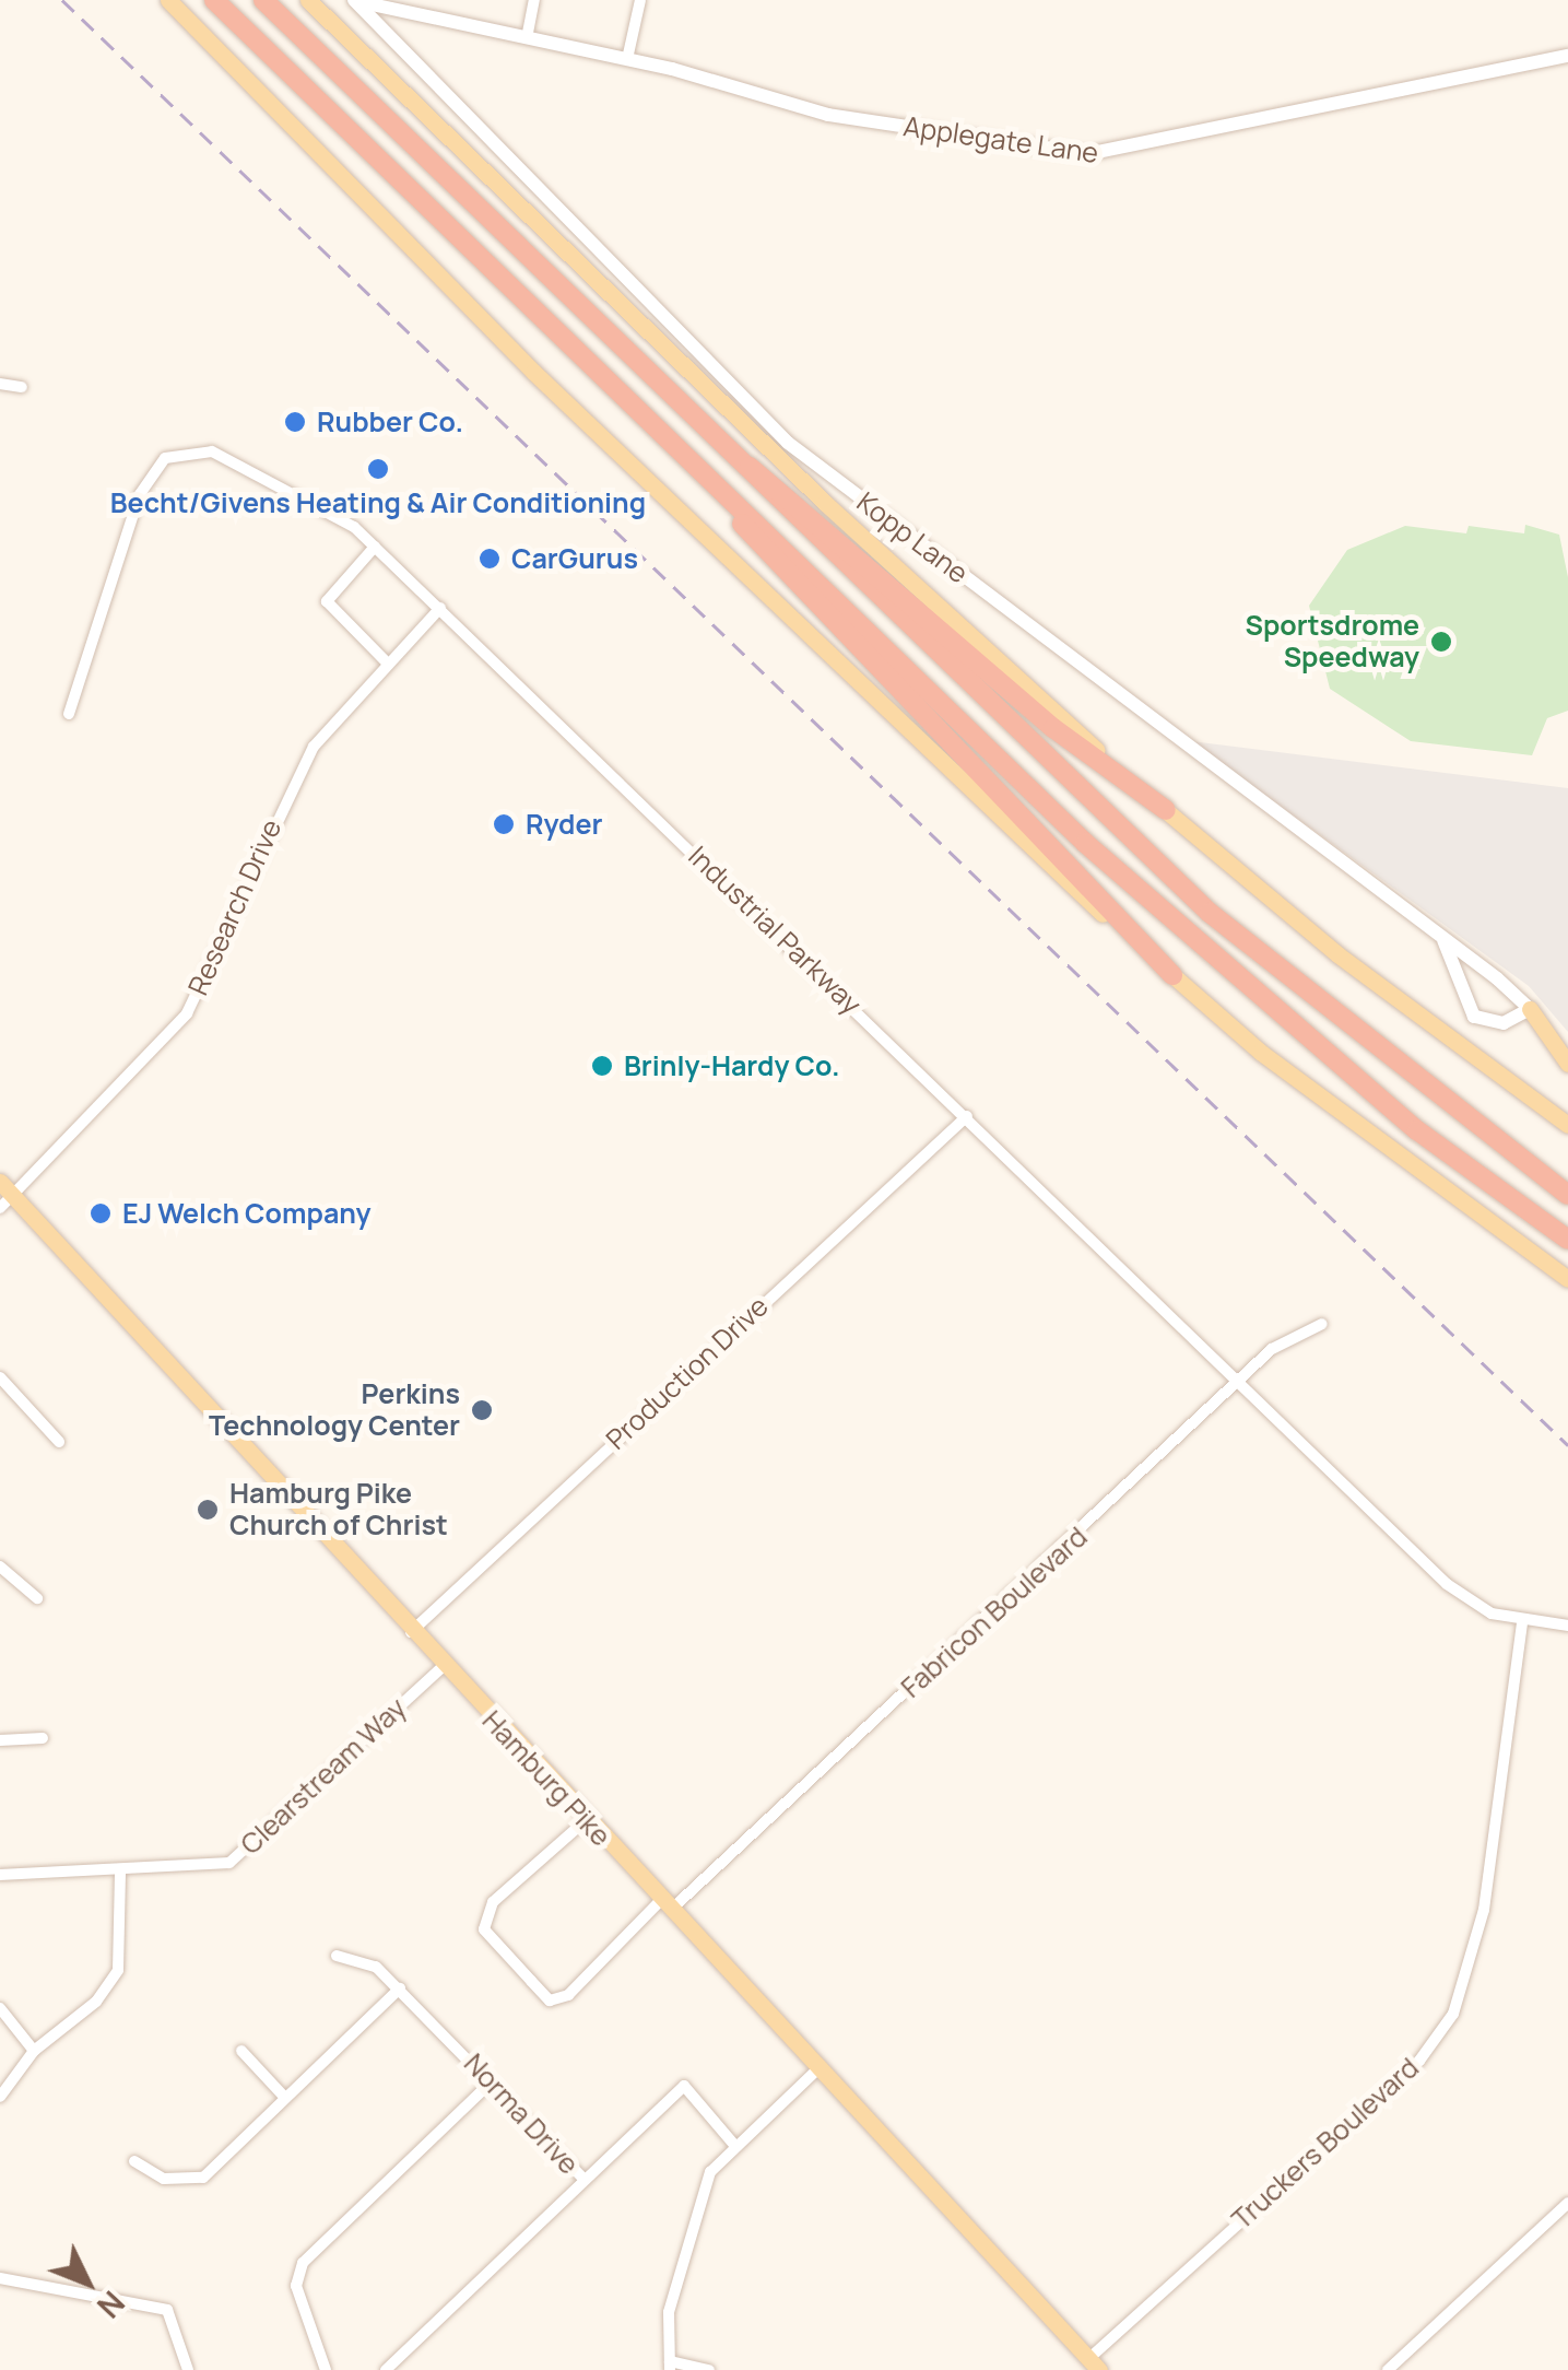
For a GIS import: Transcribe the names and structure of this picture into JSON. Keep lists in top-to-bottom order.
{
  "streets": {
    "main road": ["Hamburg Pike"],
    "street": [
      "Applegate Lane",
      "Kopp Lane",
      "Research Drive",
      "Industrial Parkway",
      "Production Drive",
      "Fabricon Boulevard",
      "Clearstream Way",
      "Norma Drive",
      "Truckers Boulevard"
    ]
  },
  "crossings": [
    ["Applegate Lane", "Kopp Lane"],
    ["Research Drive", "Industrial Parkway"],
    ["Research Drive", "Hamburg Pike"],
    ["Industrial Parkway", "Production Drive"],
    ["Industrial Parkway", "Fabricon Boulevard"],
    ["Industrial Parkway", "Truckers Boulevard"],
    ["Production Drive", "Hamburg Pike"],
    ["Fabricon Boulevard", "Hamburg Pike"],
    ["Clearstream Way", "Hamburg Pike"],
    ["Hamburg Pike", "Truckers Boulevard"]
  ],
  "places": [
    "Rubber Co.",
    "Becht/Givens Heating & Air Conditioning",
    "CarGurus",
    "Sportsdrome Speedway",
    "Ryder",
    "Brinly-Hardy Co.",
    "EJ Welch Company",
    "Perkins Technology Center",
    "Hamburg Pike Church of Christ"
  ],
  "north": "bottom right"
}
